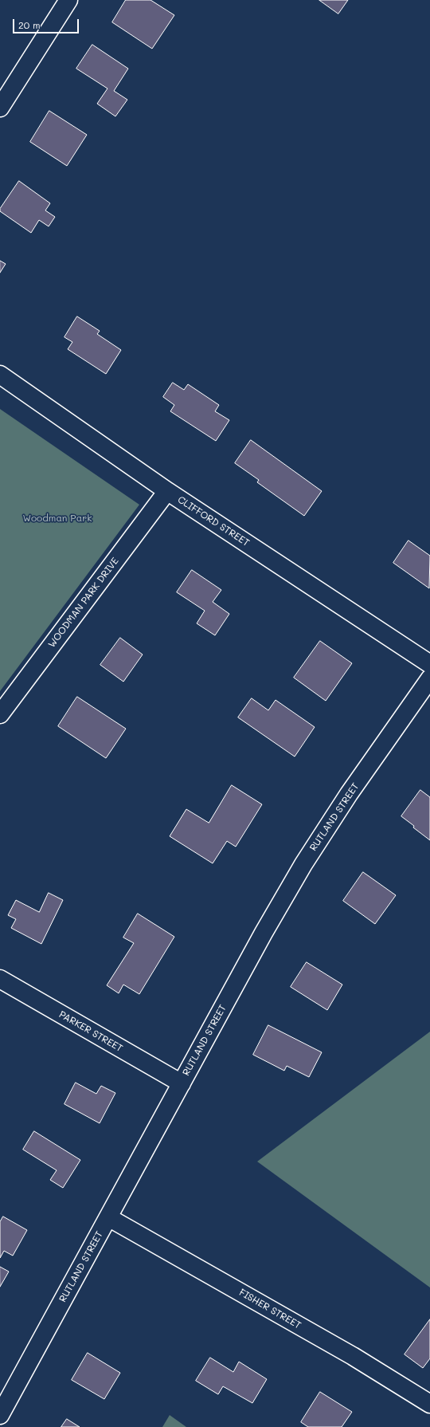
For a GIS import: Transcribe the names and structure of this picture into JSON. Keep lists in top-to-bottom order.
{
  "streets": {
    "street": [
      "CLIFFORD STREET",
      "WOODMAN PARK DRIVE",
      "RUTLAND STREET",
      "PARKER STREET",
      "FISHER STREET"
    ]
  },
  "crossings": [
    ["CLIFFORD STREET", "WOODMAN PARK DRIVE"],
    ["RUTLAND STREET", "PARKER STREET"],
    ["RUTLAND STREET", "FISHER STREET"]
  ],
  "parks": ["Woodman Park"],
  "scale_bar": "20 m"
}
